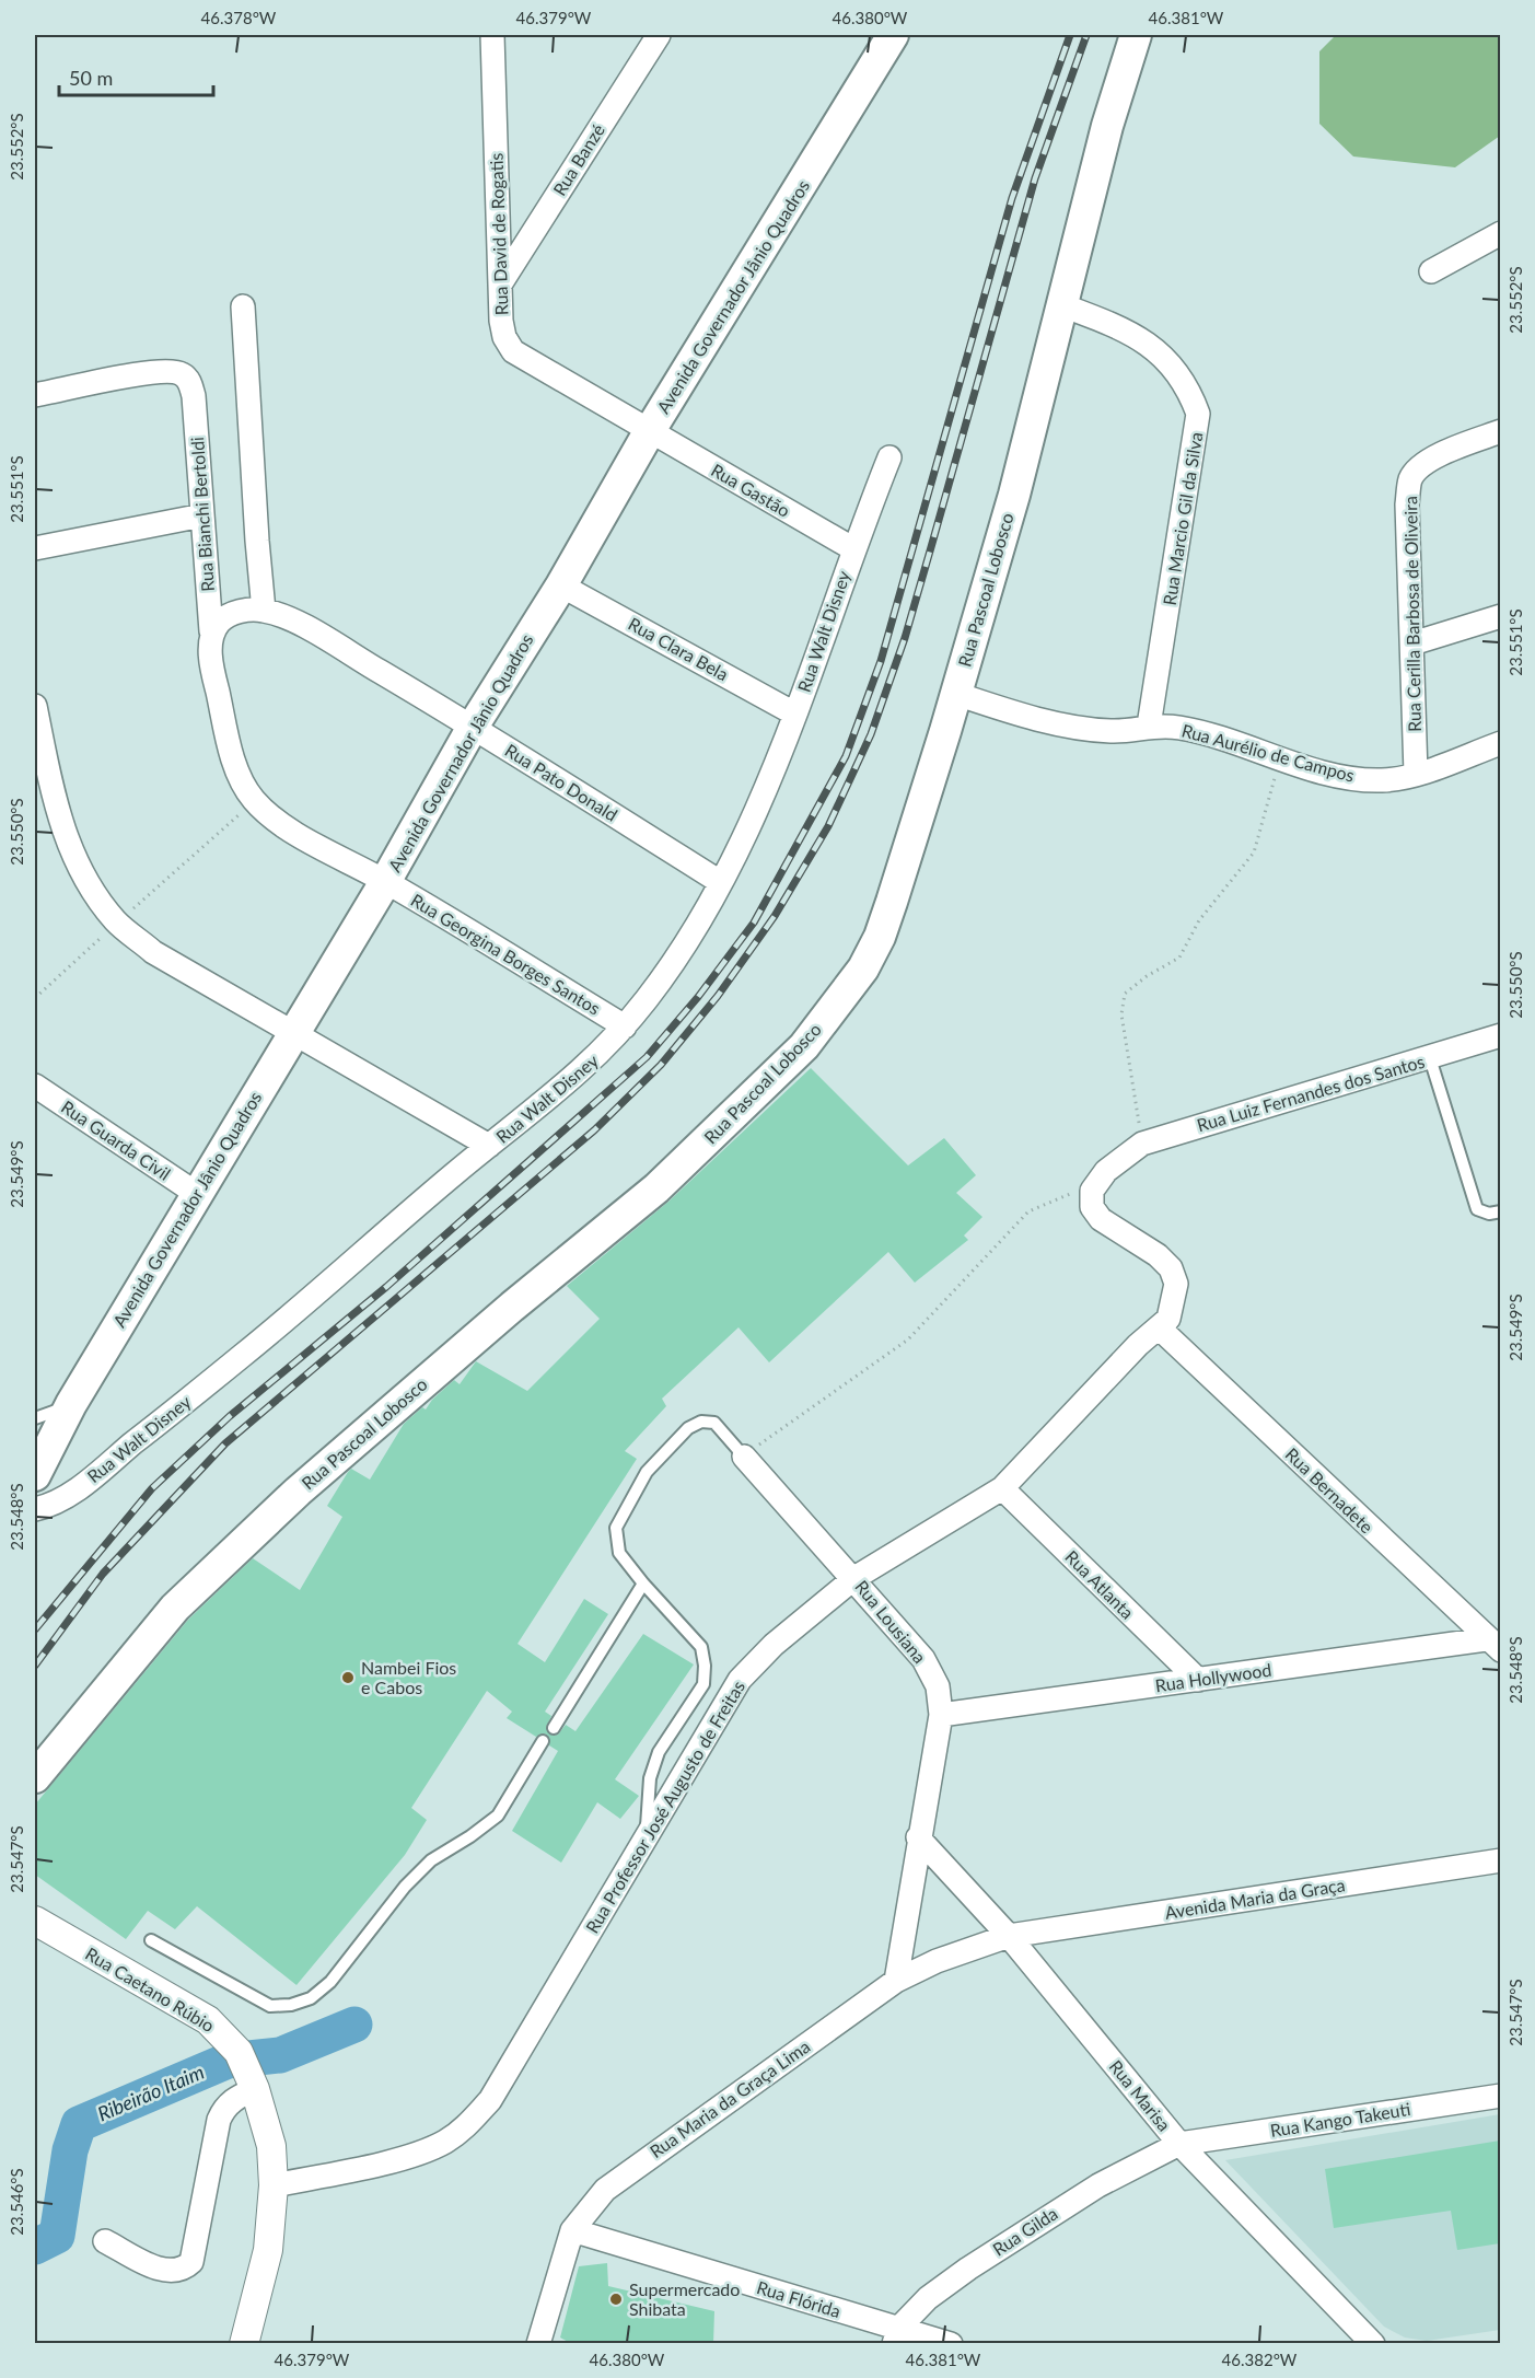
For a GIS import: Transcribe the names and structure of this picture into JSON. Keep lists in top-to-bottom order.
{
  "streets": {
    "main road": ["Avenida Governador Jânio Quadros", "Rua Pascoal Lobosco"],
    "street": [
      "Rua Banzé",
      "Rua David de Rogatis",
      "Rua Gastão",
      "Rua Bianchi Bertoldi",
      "Rua Marcio Gil da Silva",
      "Rua Cerilla Barbosa de Oliveira",
      "Rua Walt Disney",
      "Rua Clara Bela",
      "Rua Aurélio de Campos",
      "Rua Pato Donald",
      "Rua Georgina Borges Santos",
      "Rua Luiz Fernandes dos Santos",
      "Rua Guarda Civil",
      "Rua Bernadete",
      "Rua Atlanta",
      "Rua Lousiana",
      "Rua Hollywood",
      "Rua Professor José Augusto de Freitas",
      "Avenida Maria da Graça",
      "Rua Caetano Rúbio",
      "Rua Marisa",
      "Rua Maria da Graça Lima",
      "Rua Kango Takeuti",
      "Rua Gilda",
      "Rua Flórida"
    ]
  },
  "crossings": [
    ["Rua Banzé", "Rua David de Rogatis"],
    ["Rua David de Rogatis", "Avenida Governador Jânio Quadros"],
    ["Rua David de Rogatis", "Rua Gastão"],
    ["Avenida Governador Jânio Quadros", "Rua Gastão"],
    ["Avenida Governador Jânio Quadros", "Rua Clara Bela"],
    ["Avenida Governador Jânio Quadros", "Rua Pato Donald"],
    ["Avenida Governador Jânio Quadros", "Rua Georgina Borges Santos"],
    ["Avenida Governador Jânio Quadros", "Rua Guarda Civil"],
    ["Rua Gastão", "Rua Walt Disney"],
    ["Rua Bianchi Bertoldi", "Rua Georgina Borges Santos"],
    ["Rua Marcio Gil da Silva", "Rua Pascoal Lobosco"],
    ["Rua Marcio Gil da Silva", "Rua Aurélio de Campos"],
    ["Rua Pascoal Lobosco", "Rua Aurélio de Campos"],
    ["Rua Cerilla Barbosa de Oliveira", "Rua Aurélio de Campos"],
    ["Rua Walt Disney", "Rua Clara Bela"],
    ["Rua Walt Disney", "Rua Pato Donald"],
    ["Rua Walt Disney", "Rua Georgina Borges Santos"],
    ["Rua Bernadete", "Rua Hollywood"],
    ["Rua Bernadete", "Rua Professor José Augusto de Freitas"],
    ["Rua Atlanta", "Rua Hollywood"],
    ["Rua Atlanta", "Rua Professor José Augusto de Freitas"],
    ["Rua Lousiana", "Rua Hollywood"],
    ["Rua Lousiana", "Rua Professor José Augusto de Freitas"],
    ["Rua Lousiana", "Rua Marisa"],
    ["Rua Lousiana", "Rua Maria da Graça Lima"],
    ["Rua Professor José Augusto de Freitas", "Rua Caetano Rúbio"],
    ["Avenida Maria da Graça", "Rua Marisa"],
    ["Avenida Maria da Graça", "Rua Maria da Graça Lima"],
    ["Rua Marisa", "Rua Maria da Graça Lima"],
    ["Rua Marisa", "Rua Kango Takeuti"],
    ["Rua Marisa", "Rua Gilda"],
    ["Rua Maria da Graça Lima", "Rua Flórida"],
    ["Rua Kango Takeuti", "Rua Gilda"],
    ["Rua Gilda", "Rua Flórida"]
  ],
  "water": ["Ribeirão Itaim"],
  "places": ["Nambei Fios e Cabos", "Supermercado Shibata"],
  "scale_bar": "50 m",
  "coordinates": [
    "46.378°W",
    "46.379°W",
    "46.380°W",
    "46.381°W",
    "23.552°S",
    "23.551°S",
    "23.550°S",
    "23.549°S",
    "23.548°S",
    "23.547°S",
    "23.546°S",
    "46.382°W"
  ]
}
